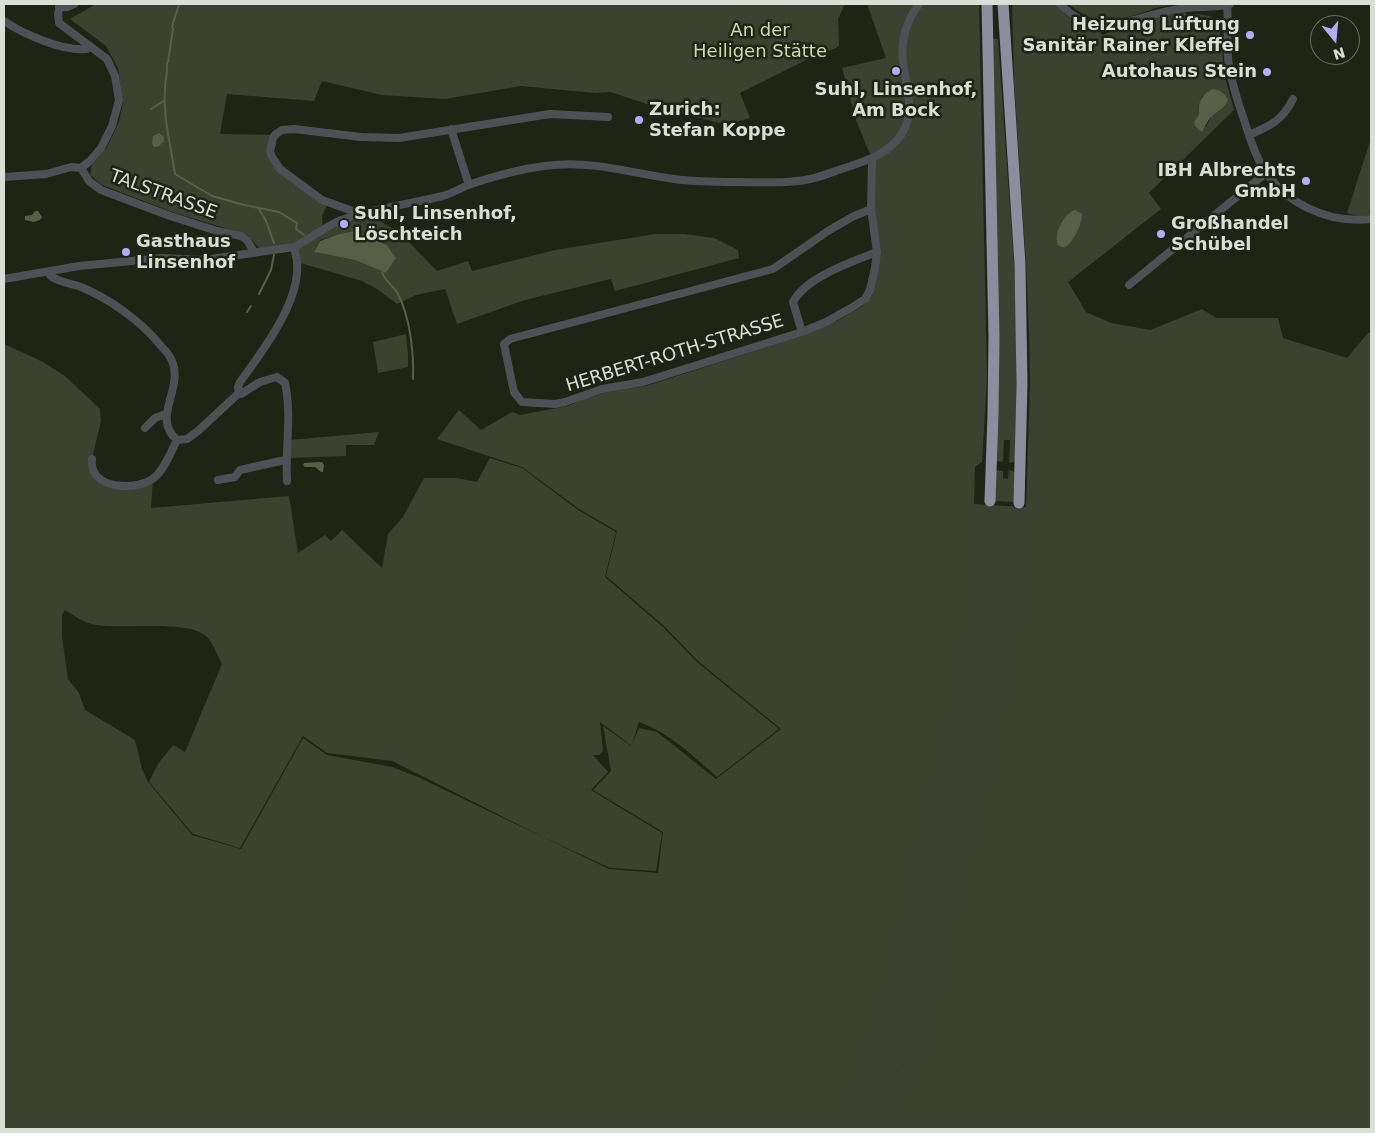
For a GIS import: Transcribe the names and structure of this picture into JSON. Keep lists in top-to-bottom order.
{
  "streets": {
    "street": ["TALSTRASSE", "HERBERT-ROTH-STRASSE"]
  },
  "parks": ["An der Heiligen Stätte"],
  "places": [
    "Heizung Lüftung Sanitär Rainer Kleffel",
    "Suhl, Linsenhof, Am Bock",
    "Autohaus Stein",
    "Zurich: Stefan Koppe",
    "IBH Albrechts GmbH",
    "Suhl, Linsenhof, Löschteich",
    "Großhandel Schübel",
    "Gasthaus Linsenhof"
  ],
  "north": "bottom"
}
